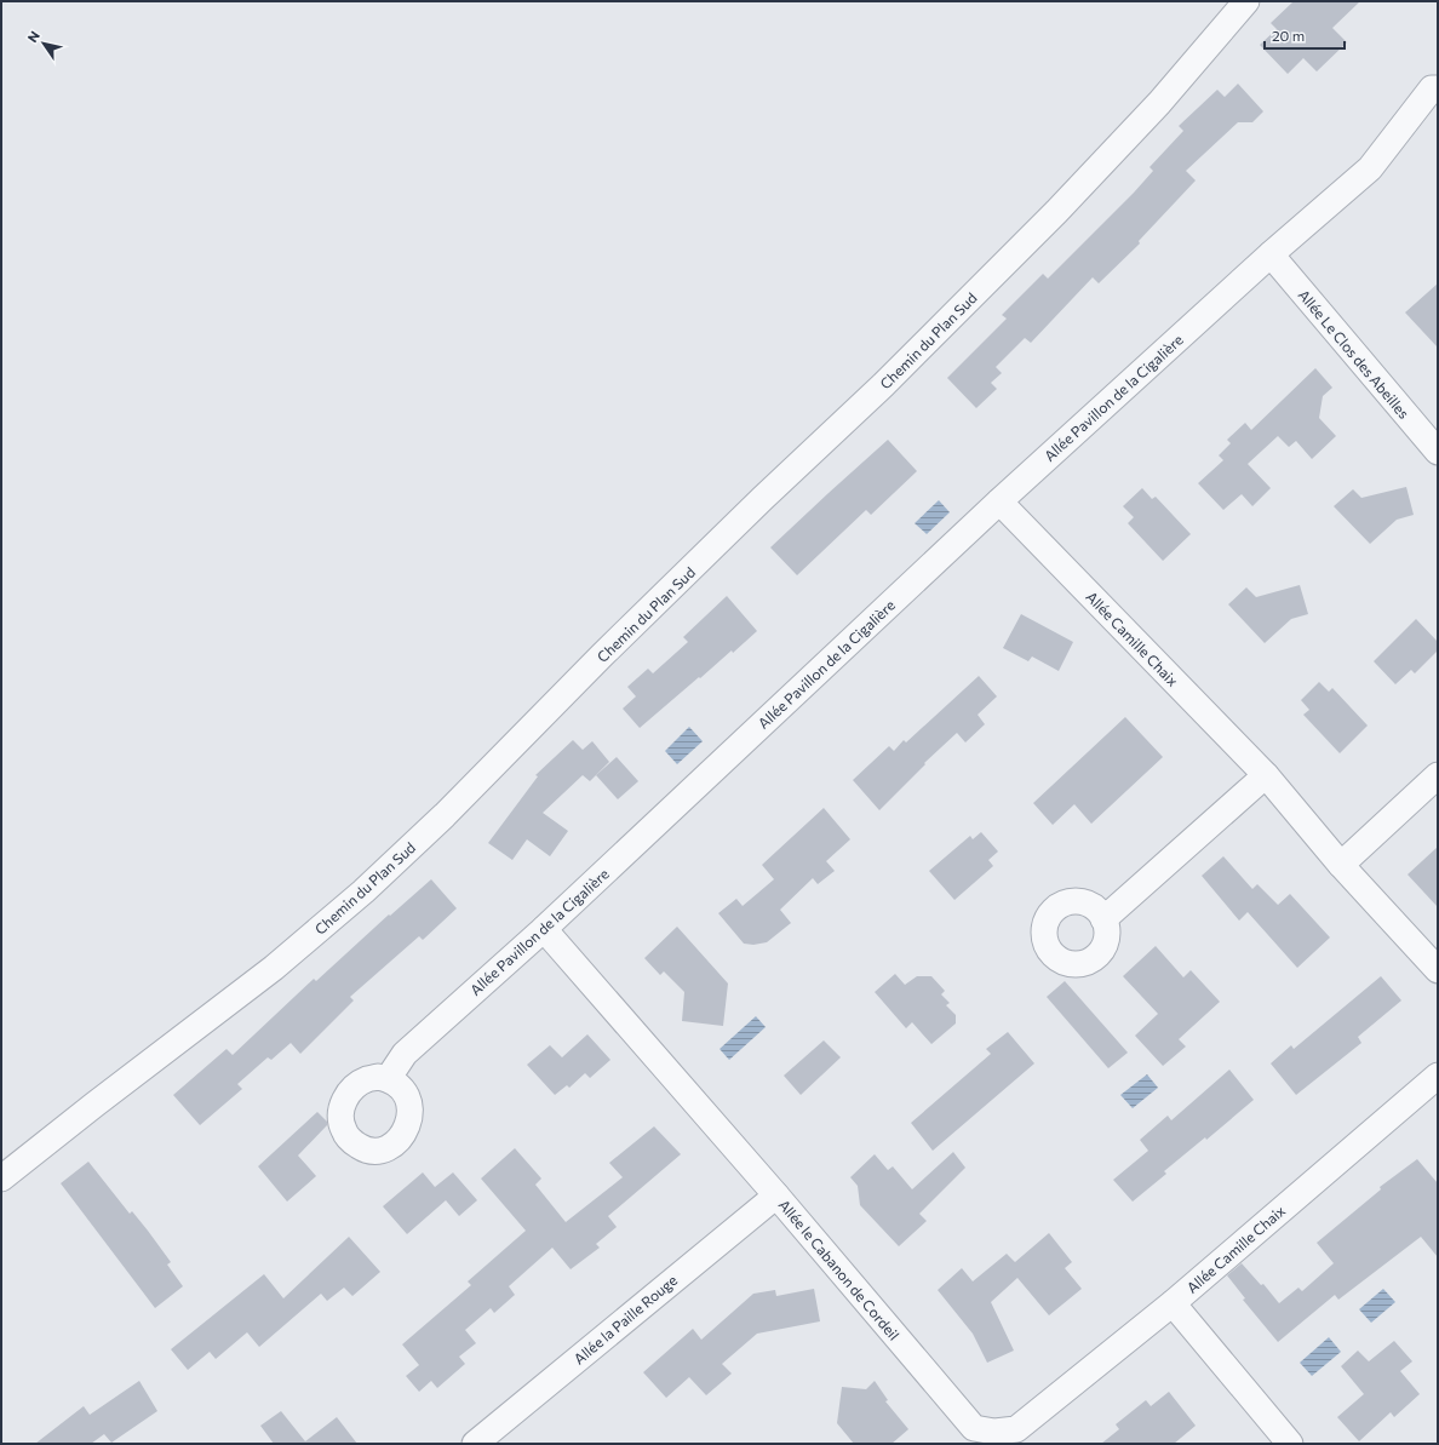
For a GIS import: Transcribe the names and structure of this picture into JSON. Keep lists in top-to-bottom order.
{
  "streets": {
    "street": [
      "Chemin du Plan Sud",
      "Allée Le Clos des Abeilles",
      "Allée Pavillon de la Cigalière",
      "Allée Camille Chaix",
      "Allée le Cabanon de Cordeil",
      "Allée la Paille Rouge"
    ]
  },
  "crossings": [
    ["Allée Le Clos des Abeilles", "Allée Pavillon de la Cigalière"],
    ["Allée Pavillon de la Cigalière", "Allée Camille Chaix"],
    ["Allée Pavillon de la Cigalière", "Allée le Cabanon de Cordeil"],
    ["Allée Camille Chaix", "Allée le Cabanon de Cordeil"],
    ["Allée le Cabanon de Cordeil", "Allée la Paille Rouge"]
  ],
  "scale_bar": "20 m",
  "north": "top left"
}
